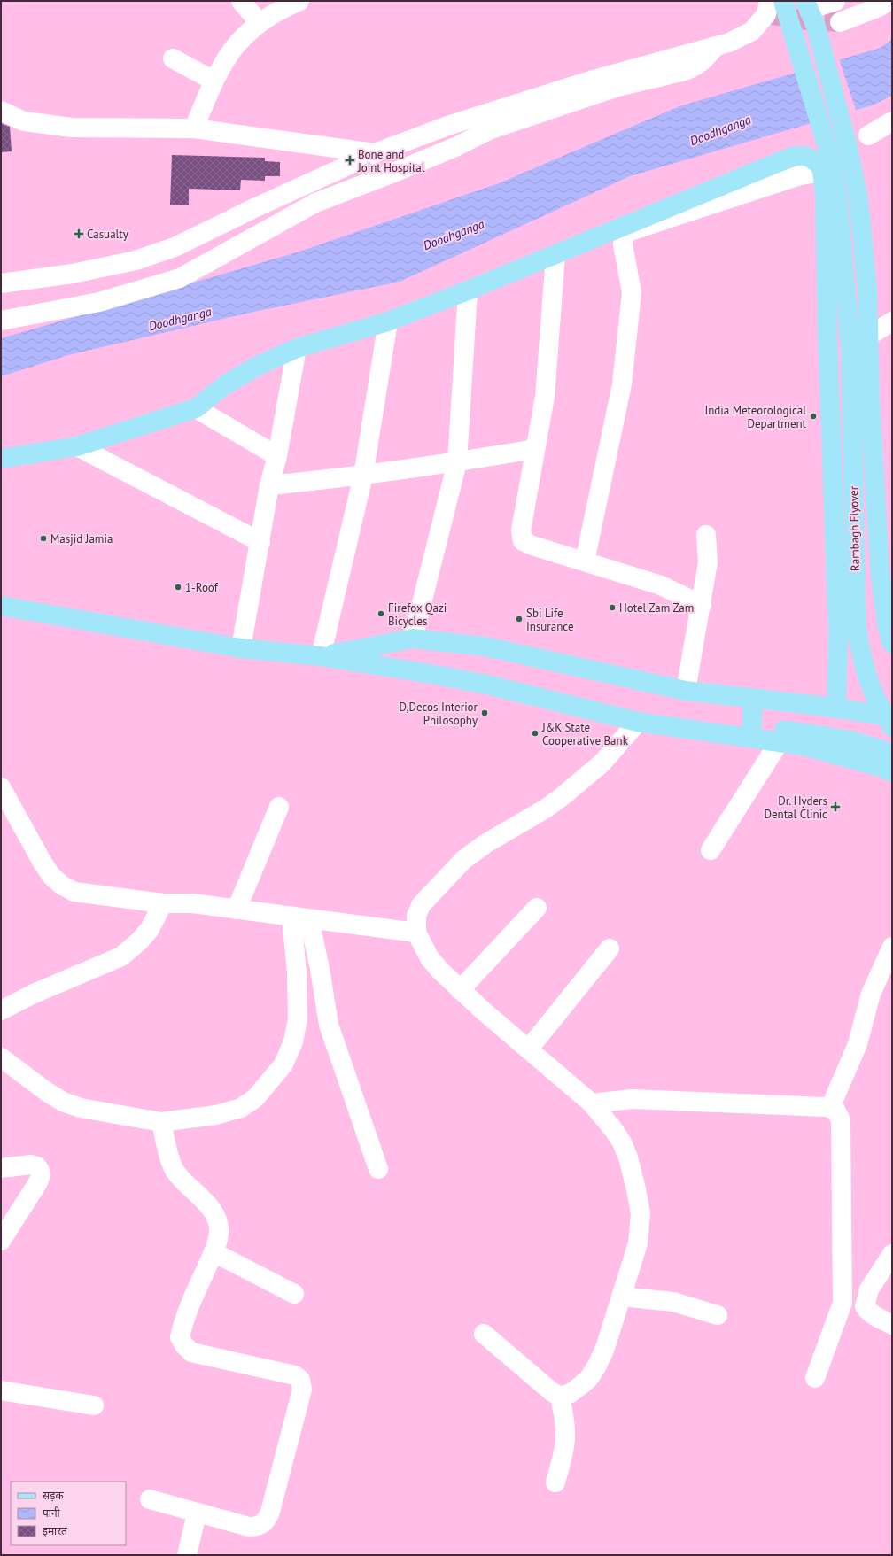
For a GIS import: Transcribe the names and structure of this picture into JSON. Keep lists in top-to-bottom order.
{
  "streets": {
    "main road": ["Rambagh Flyover"]
  },
  "water": ["Doodhganga"],
  "places": {
    "health": ["Bone and Joint Hospital", "Casualty", "Dr. Hyders Dental Clinic"],
    "other": [
      "India Meteorological Department",
      "Masjid Jamia",
      "1-Roof",
      "Hotel Zam Zam",
      "Firefox Qazi Bicycles",
      "Sbi Life Insurance",
      "D,Decos Interior Philosophy",
      "J&K State Cooperative Bank"
    ]
  },
  "legend": ["सड़क", "पानी", "इमारत"]
}
